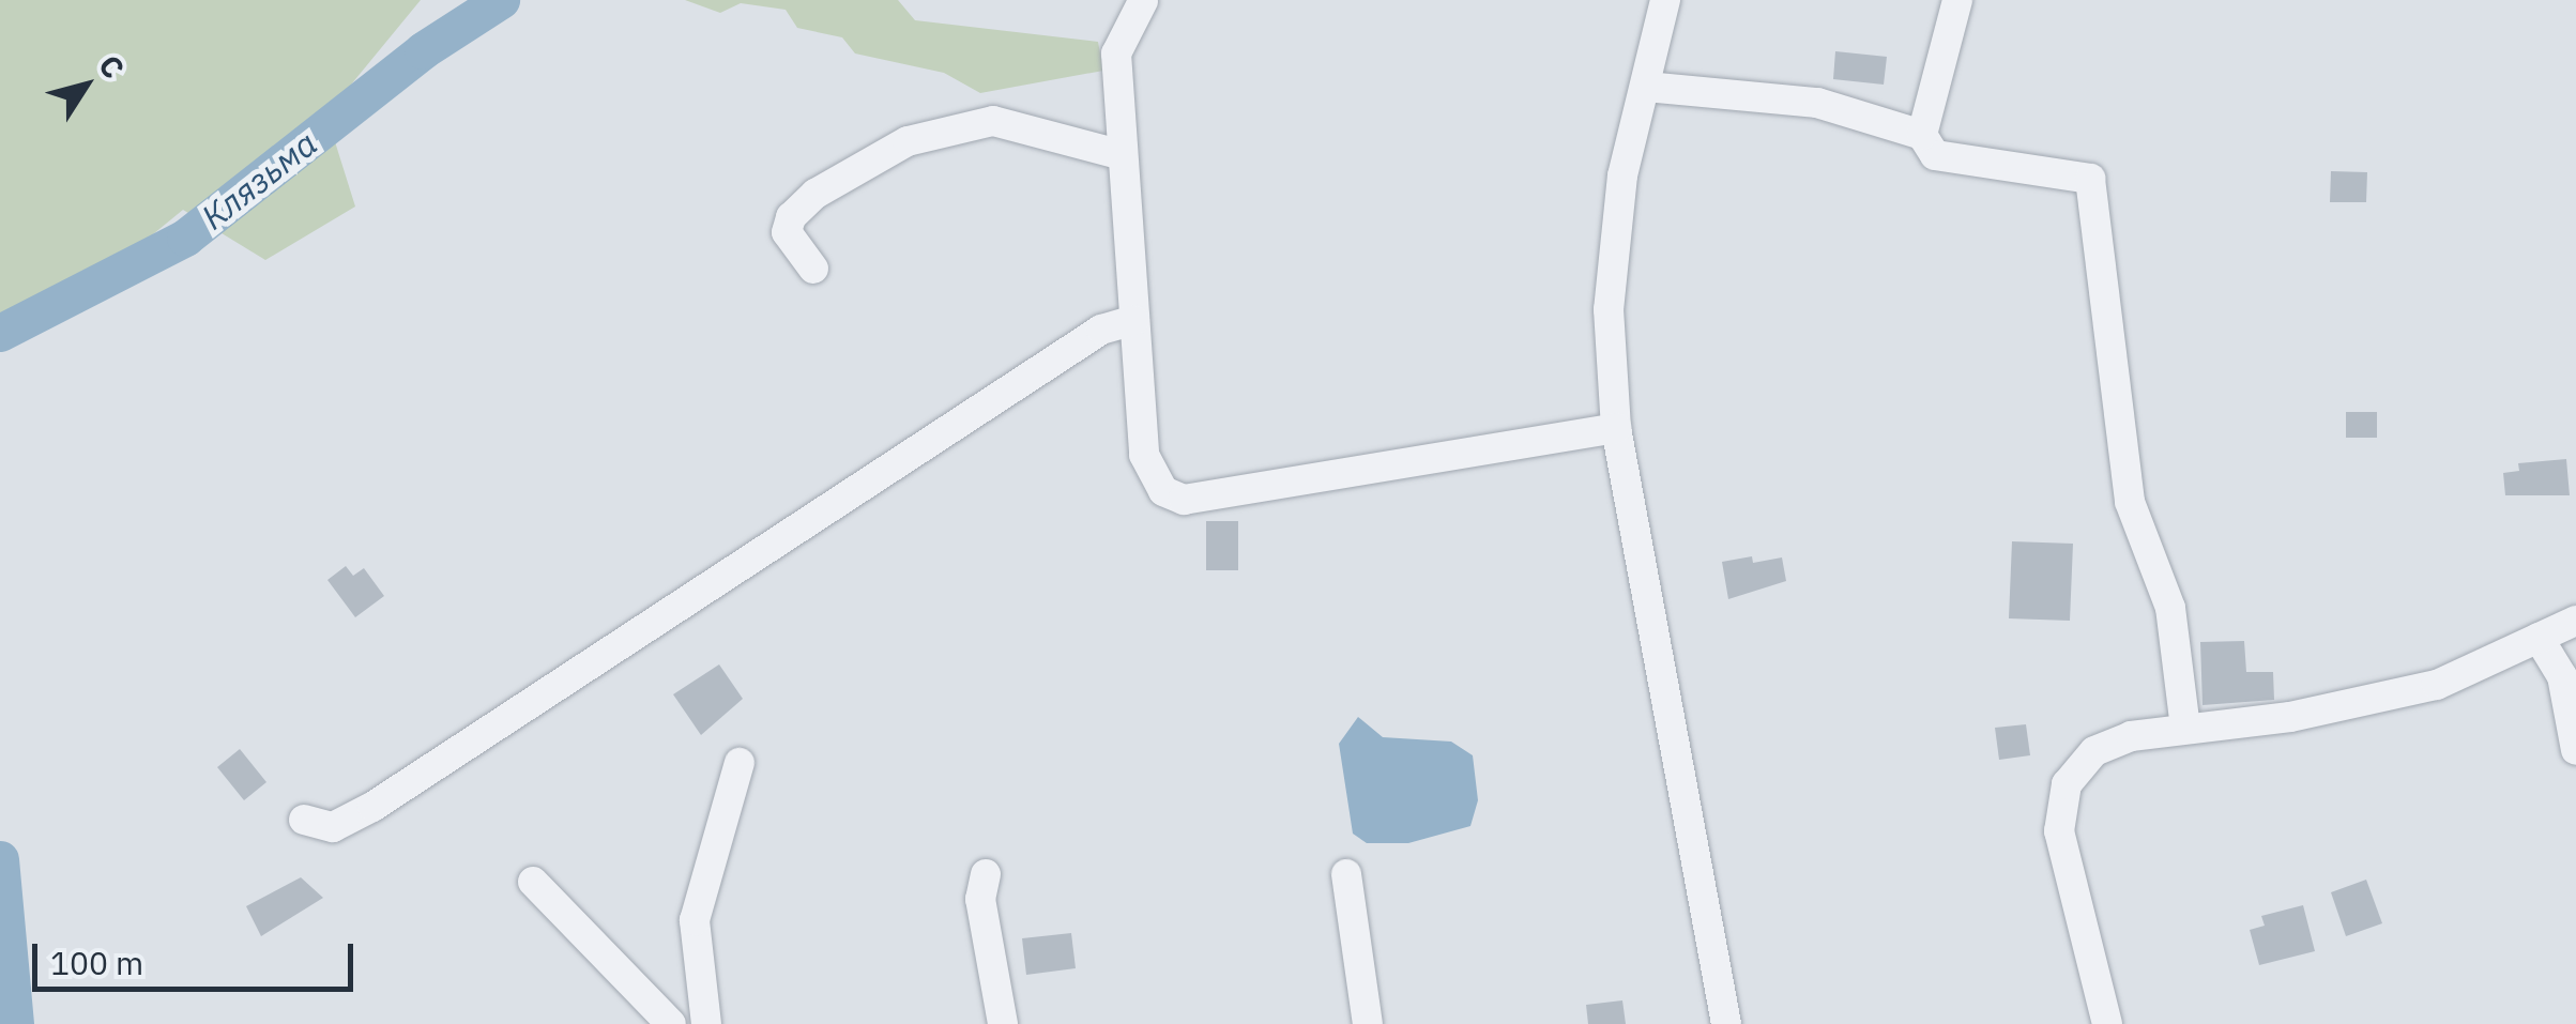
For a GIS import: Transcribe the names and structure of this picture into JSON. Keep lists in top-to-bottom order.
{
  "water": ["Клязьма"],
  "scale_bar": "100 m",
  "north": "top right"
}
